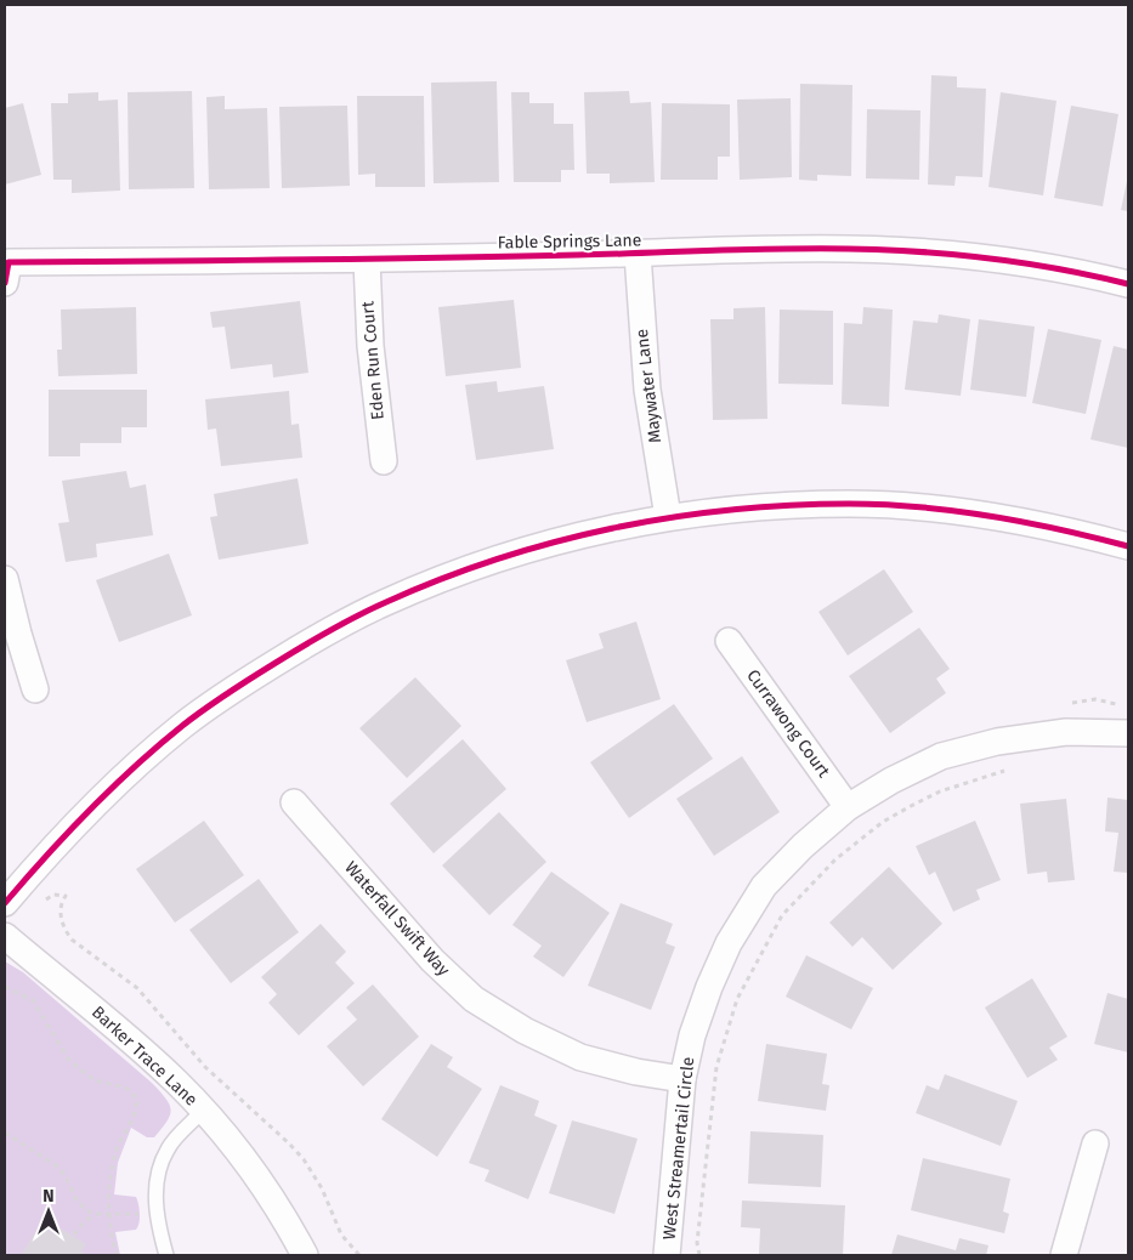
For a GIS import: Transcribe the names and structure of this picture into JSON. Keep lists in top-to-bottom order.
{
  "streets": {
    "street": [
      "Fable Springs Lane",
      "Eden Run Court",
      "Maywater Lane",
      "Currawong Court",
      "Waterfall Swift Way",
      "Barker Trace Lane",
      "West Streamertail Circle"
    ]
  },
  "crossings": [
    ["Fable Springs Lane", "Eden Run Court"],
    ["Fable Springs Lane", "Maywater Lane"],
    ["Currawong Court", "West Streamertail Circle"],
    ["Waterfall Swift Way", "West Streamertail Circle"]
  ],
  "north": "top"
}
